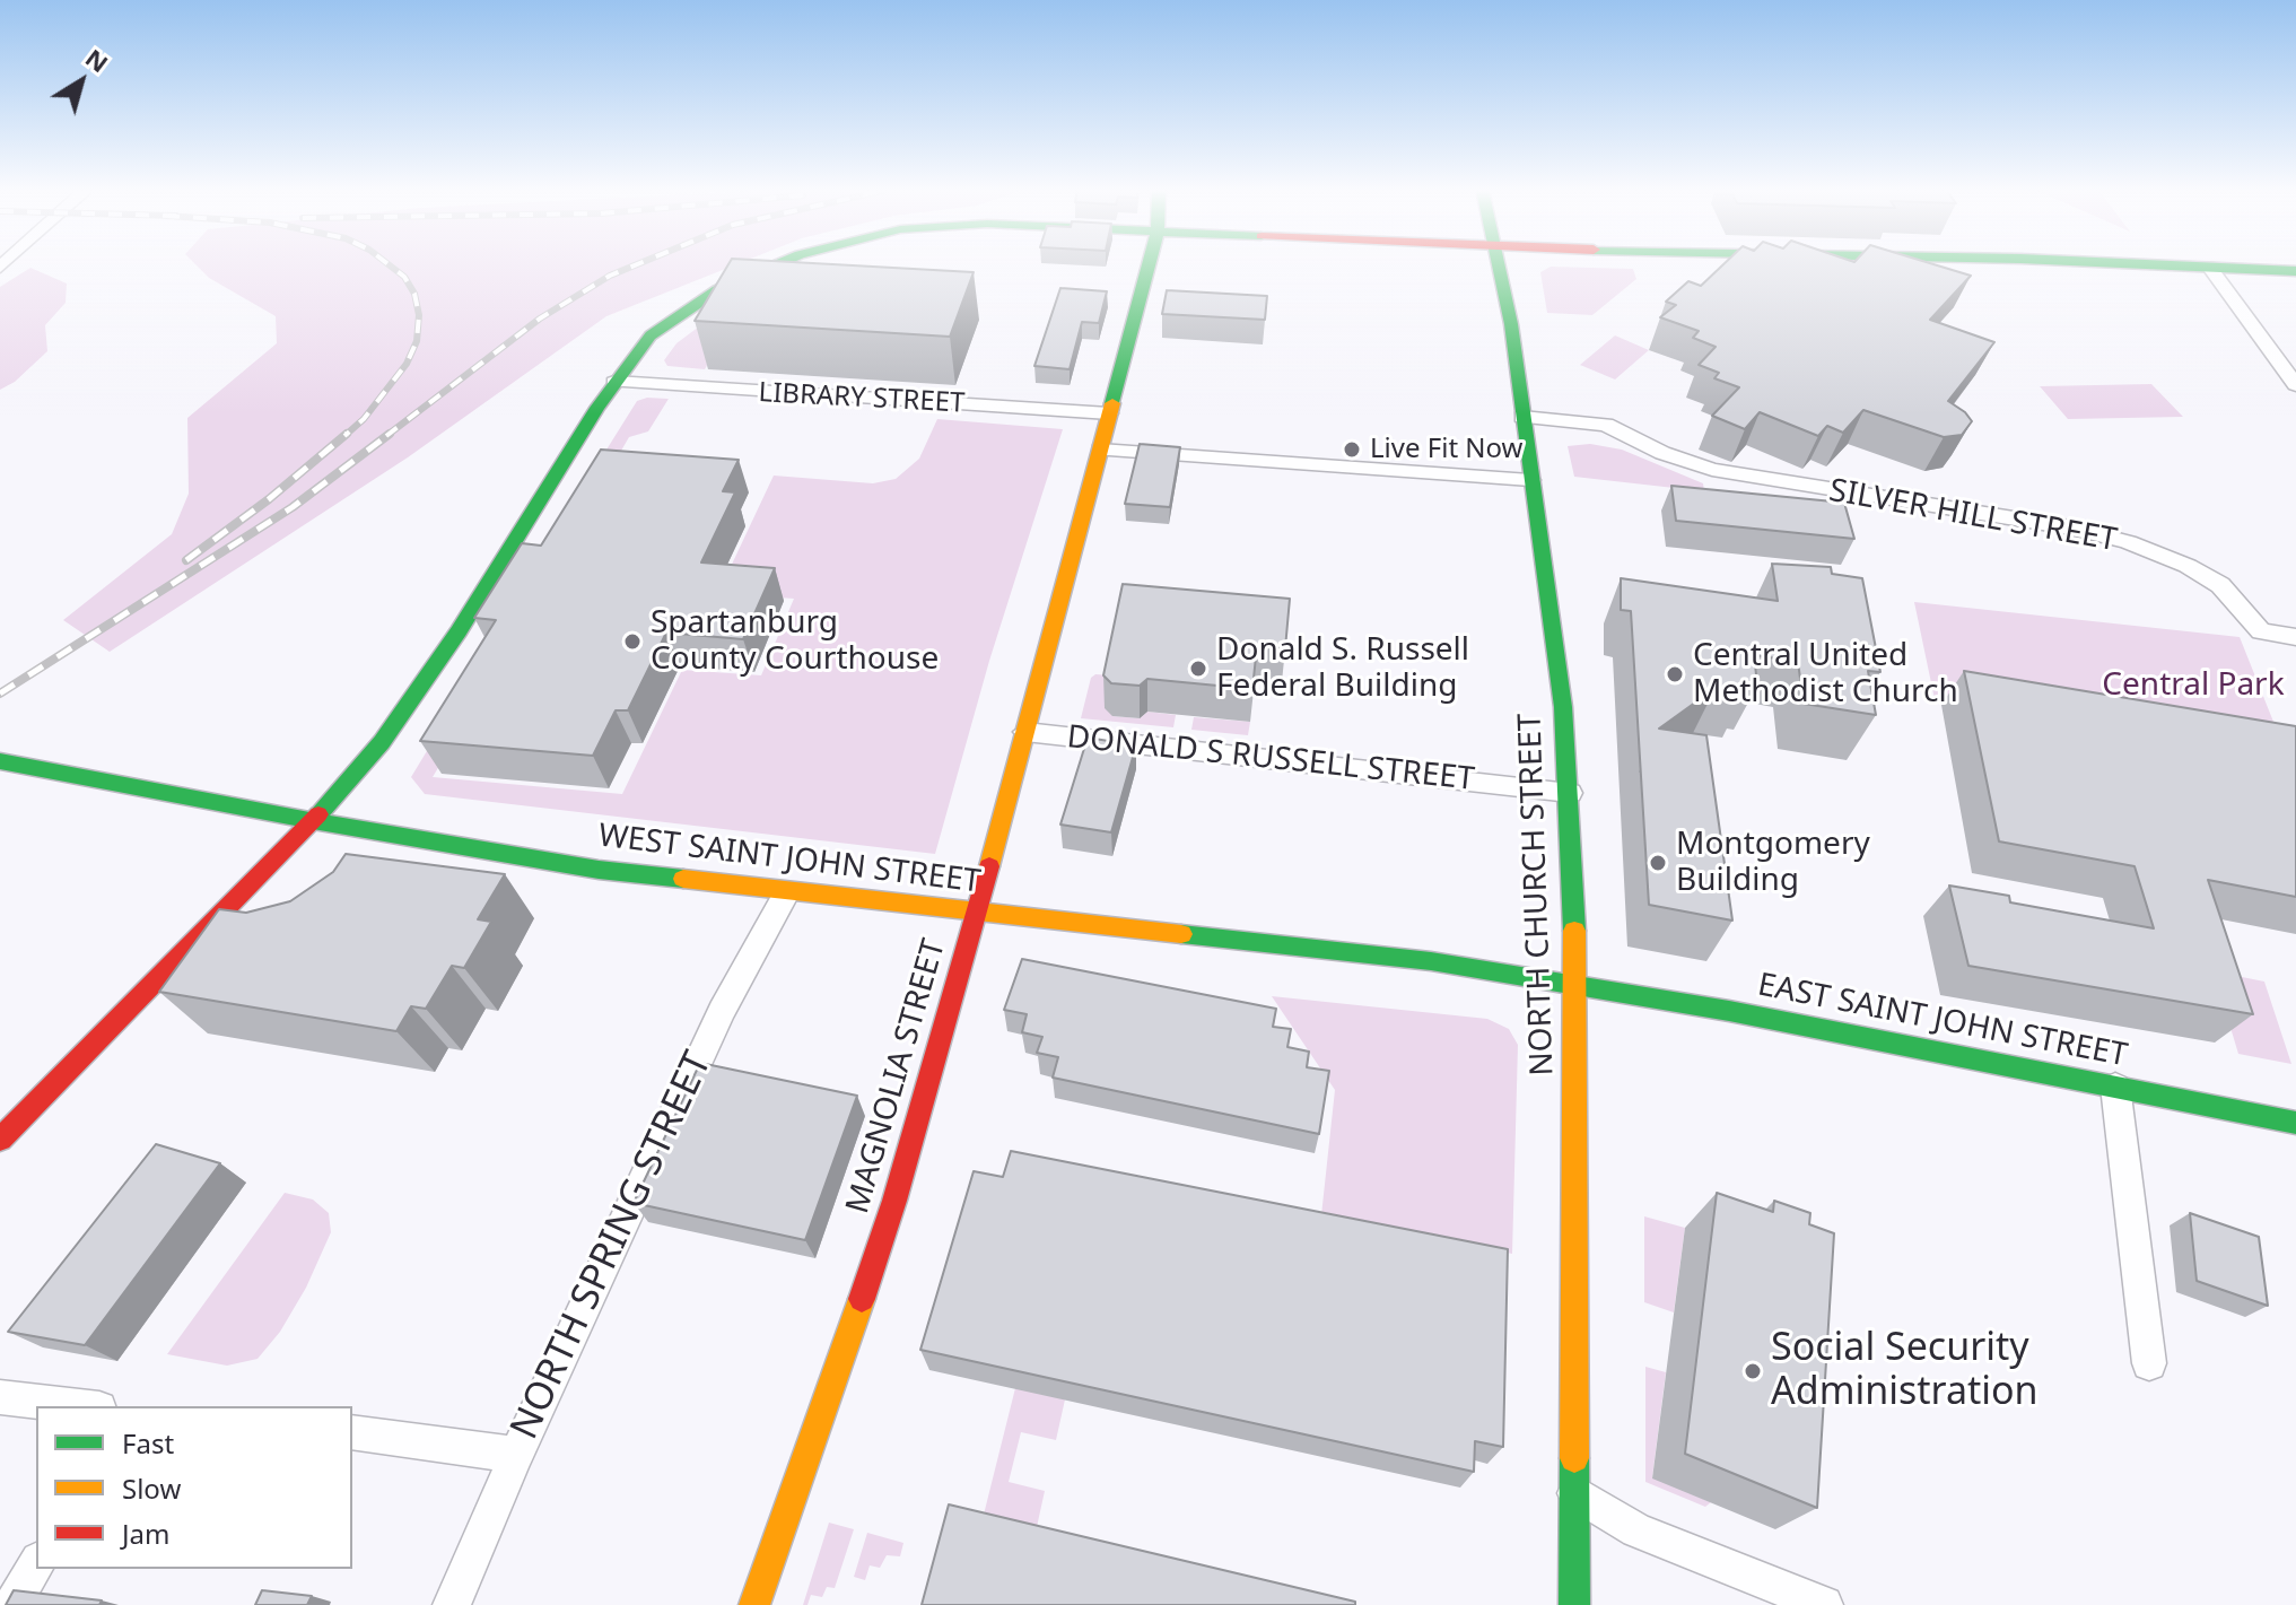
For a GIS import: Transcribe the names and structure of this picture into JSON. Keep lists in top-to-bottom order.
{
  "streets": {
    "main road": [
      "WEST SAINT JOHN STREET",
      "NORTH CHURCH STREET",
      "EAST SAINT JOHN STREET",
      "MAGNOLIA STREET"
    ],
    "street": [
      "LIBRARY STREET",
      "SILVER HILL STREET",
      "DONALD S RUSSELL STREET",
      "NORTH SPRING STREET"
    ]
  },
  "crossings": [
    ["LIBRARY STREET", "MAGNOLIA STREET"],
    ["SILVER HILL STREET", "NORTH CHURCH STREET"],
    ["DONALD S RUSSELL STREET", "NORTH CHURCH STREET"],
    ["DONALD S RUSSELL STREET", "MAGNOLIA STREET"],
    ["WEST SAINT JOHN STREET", "NORTH CHURCH STREET"],
    ["WEST SAINT JOHN STREET", "EAST SAINT JOHN STREET"],
    ["WEST SAINT JOHN STREET", "MAGNOLIA STREET"],
    ["WEST SAINT JOHN STREET", "NORTH SPRING STREET"],
    ["NORTH CHURCH STREET", "EAST SAINT JOHN STREET"]
  ],
  "parks": ["Central Park"],
  "places": [
    "Live Fit Now",
    "Spartanburg County Courthouse",
    "Donald S. Russell Federal Building",
    "Central United Methodist Church",
    "Montgomery Building",
    "Social Security Administration"
  ],
  "legend": ["Fast", "Slow", "Jam"],
  "north": "top right"
}
